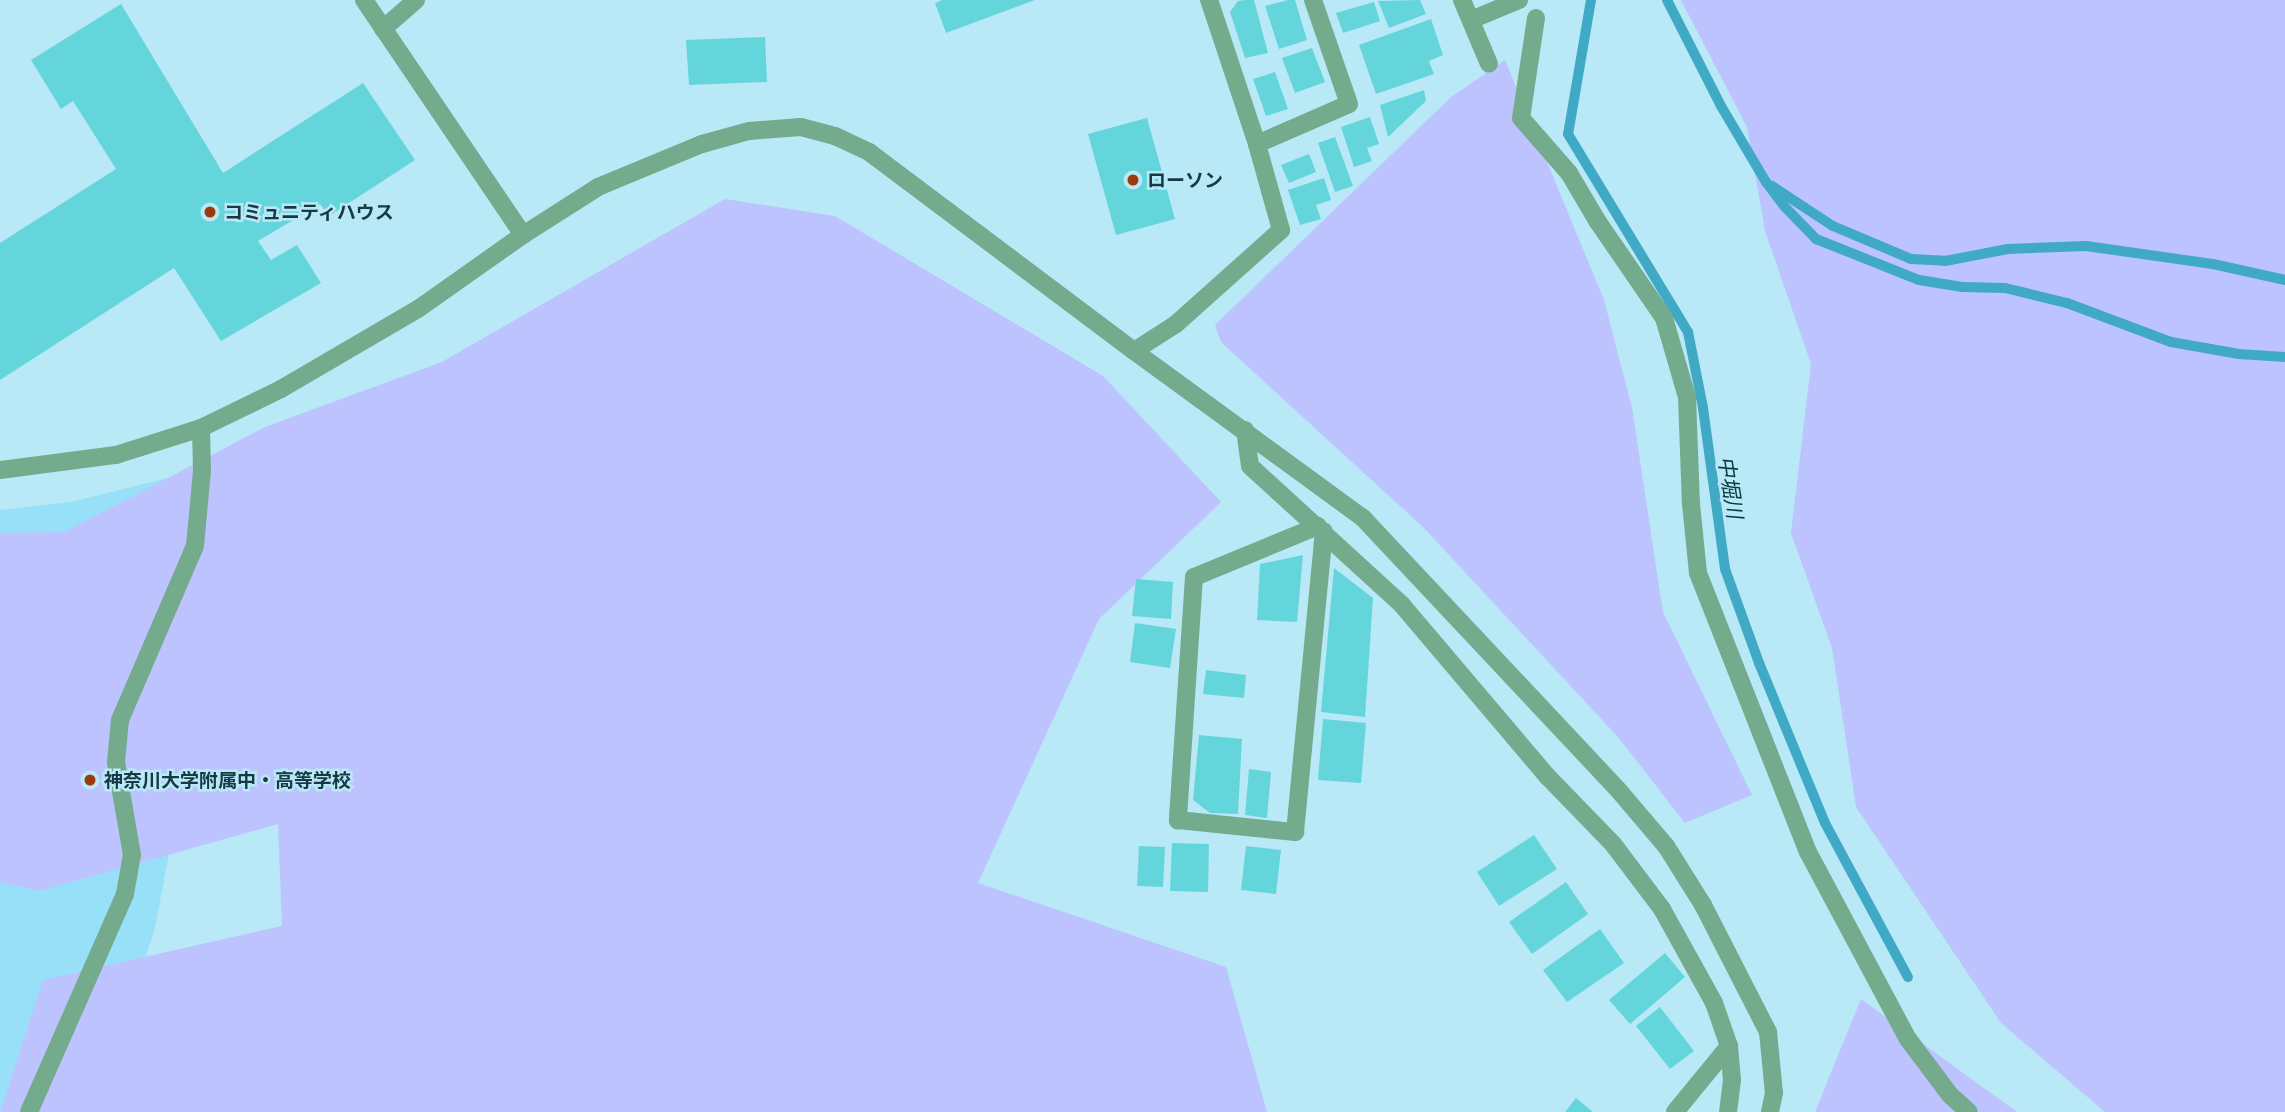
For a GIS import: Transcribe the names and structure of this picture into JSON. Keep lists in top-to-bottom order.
{
  "water": ["中堀川"],
  "places": ["ローソン", "コミュニティハウス", "神奈川大学附属中・高等学校"]
}
